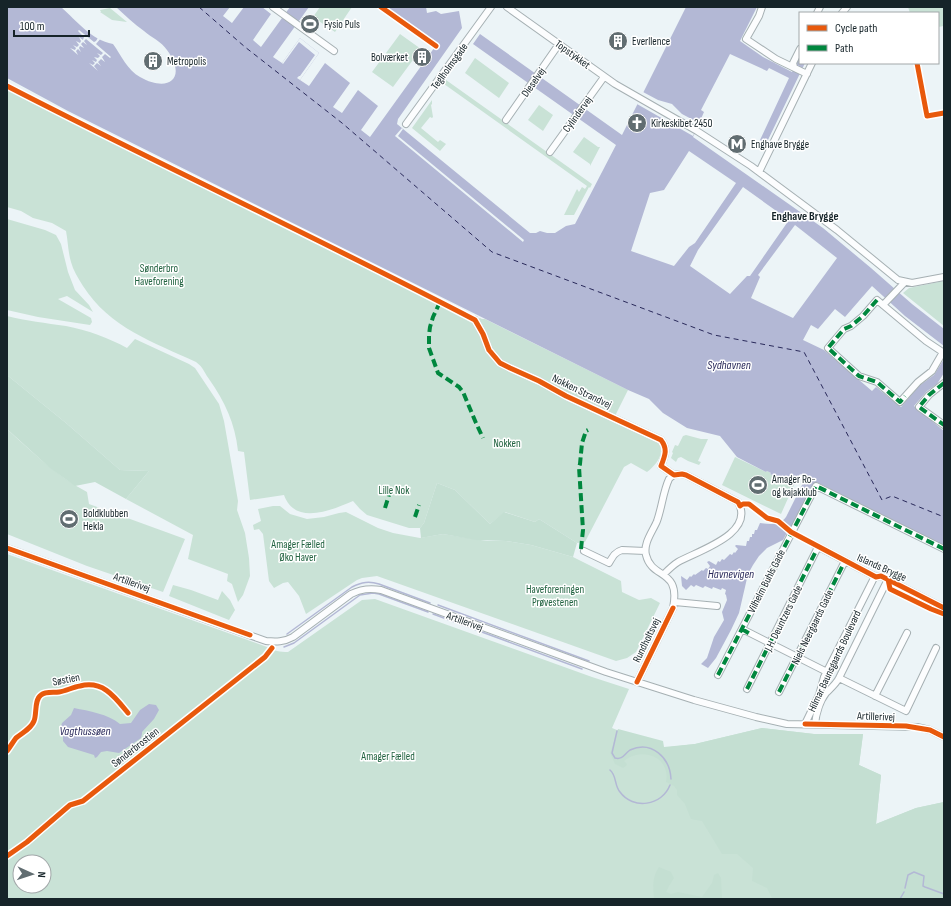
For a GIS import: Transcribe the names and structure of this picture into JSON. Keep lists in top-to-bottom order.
{
  "streets": {
    "street": [
      "Topstykket",
      "Teglholmsgade",
      "Dieselvej",
      "Cylindervej",
      "Nokken Strandvej",
      "Islands Brygge",
      "Vilhelm Buhls Gade",
      "Artillerivej",
      "J.H. Deuntzers Gade",
      "Niels Neergaards Gade",
      "Rundholtsvej",
      "Hilmar Baunsgaards Boulevard"
    ],
    "cycle path": ["Søstien", "Sønderbrostien"]
  },
  "crossings": [
    ["Topstykket", "Dieselvej"],
    ["Topstykket", "Cylindervej"],
    ["Islands Brygge", "J.H. Deuntzers Gade"],
    ["Islands Brygge", "Niels Neergaards Gade"],
    ["Islands Brygge", "Hilmar Baunsgaards Boulevard"],
    ["Artillerivej", "Rundholtsvej"],
    ["Artillerivej", "Hilmar Baunsgaards Boulevard"]
  ],
  "districts": ["Enghave Brygge"],
  "water": ["Sydhavnen", "Havnevigen", "Vagthussøen"],
  "parks": [
    "Sønderbro Haveforening",
    "Nokken",
    "Lille Nok",
    "Amager Fælled Øko Haver",
    "Haveforeningen Prøvestenen",
    "Amager Fælled"
  ],
  "places": {
    "sports": ["Fysio Puls", "Amager Ro- og kajakklub", "Boldklubben Hekla"],
    "building": ["Everllence", "Bolværket", "Metropolis"],
    "church": ["Kirkeskibet 2450"],
    "metro station": ["Enghave Brygge"]
  },
  "legend": ["Cycle path", "Path"],
  "scale_bar": "100 m",
  "north": "right"
}
